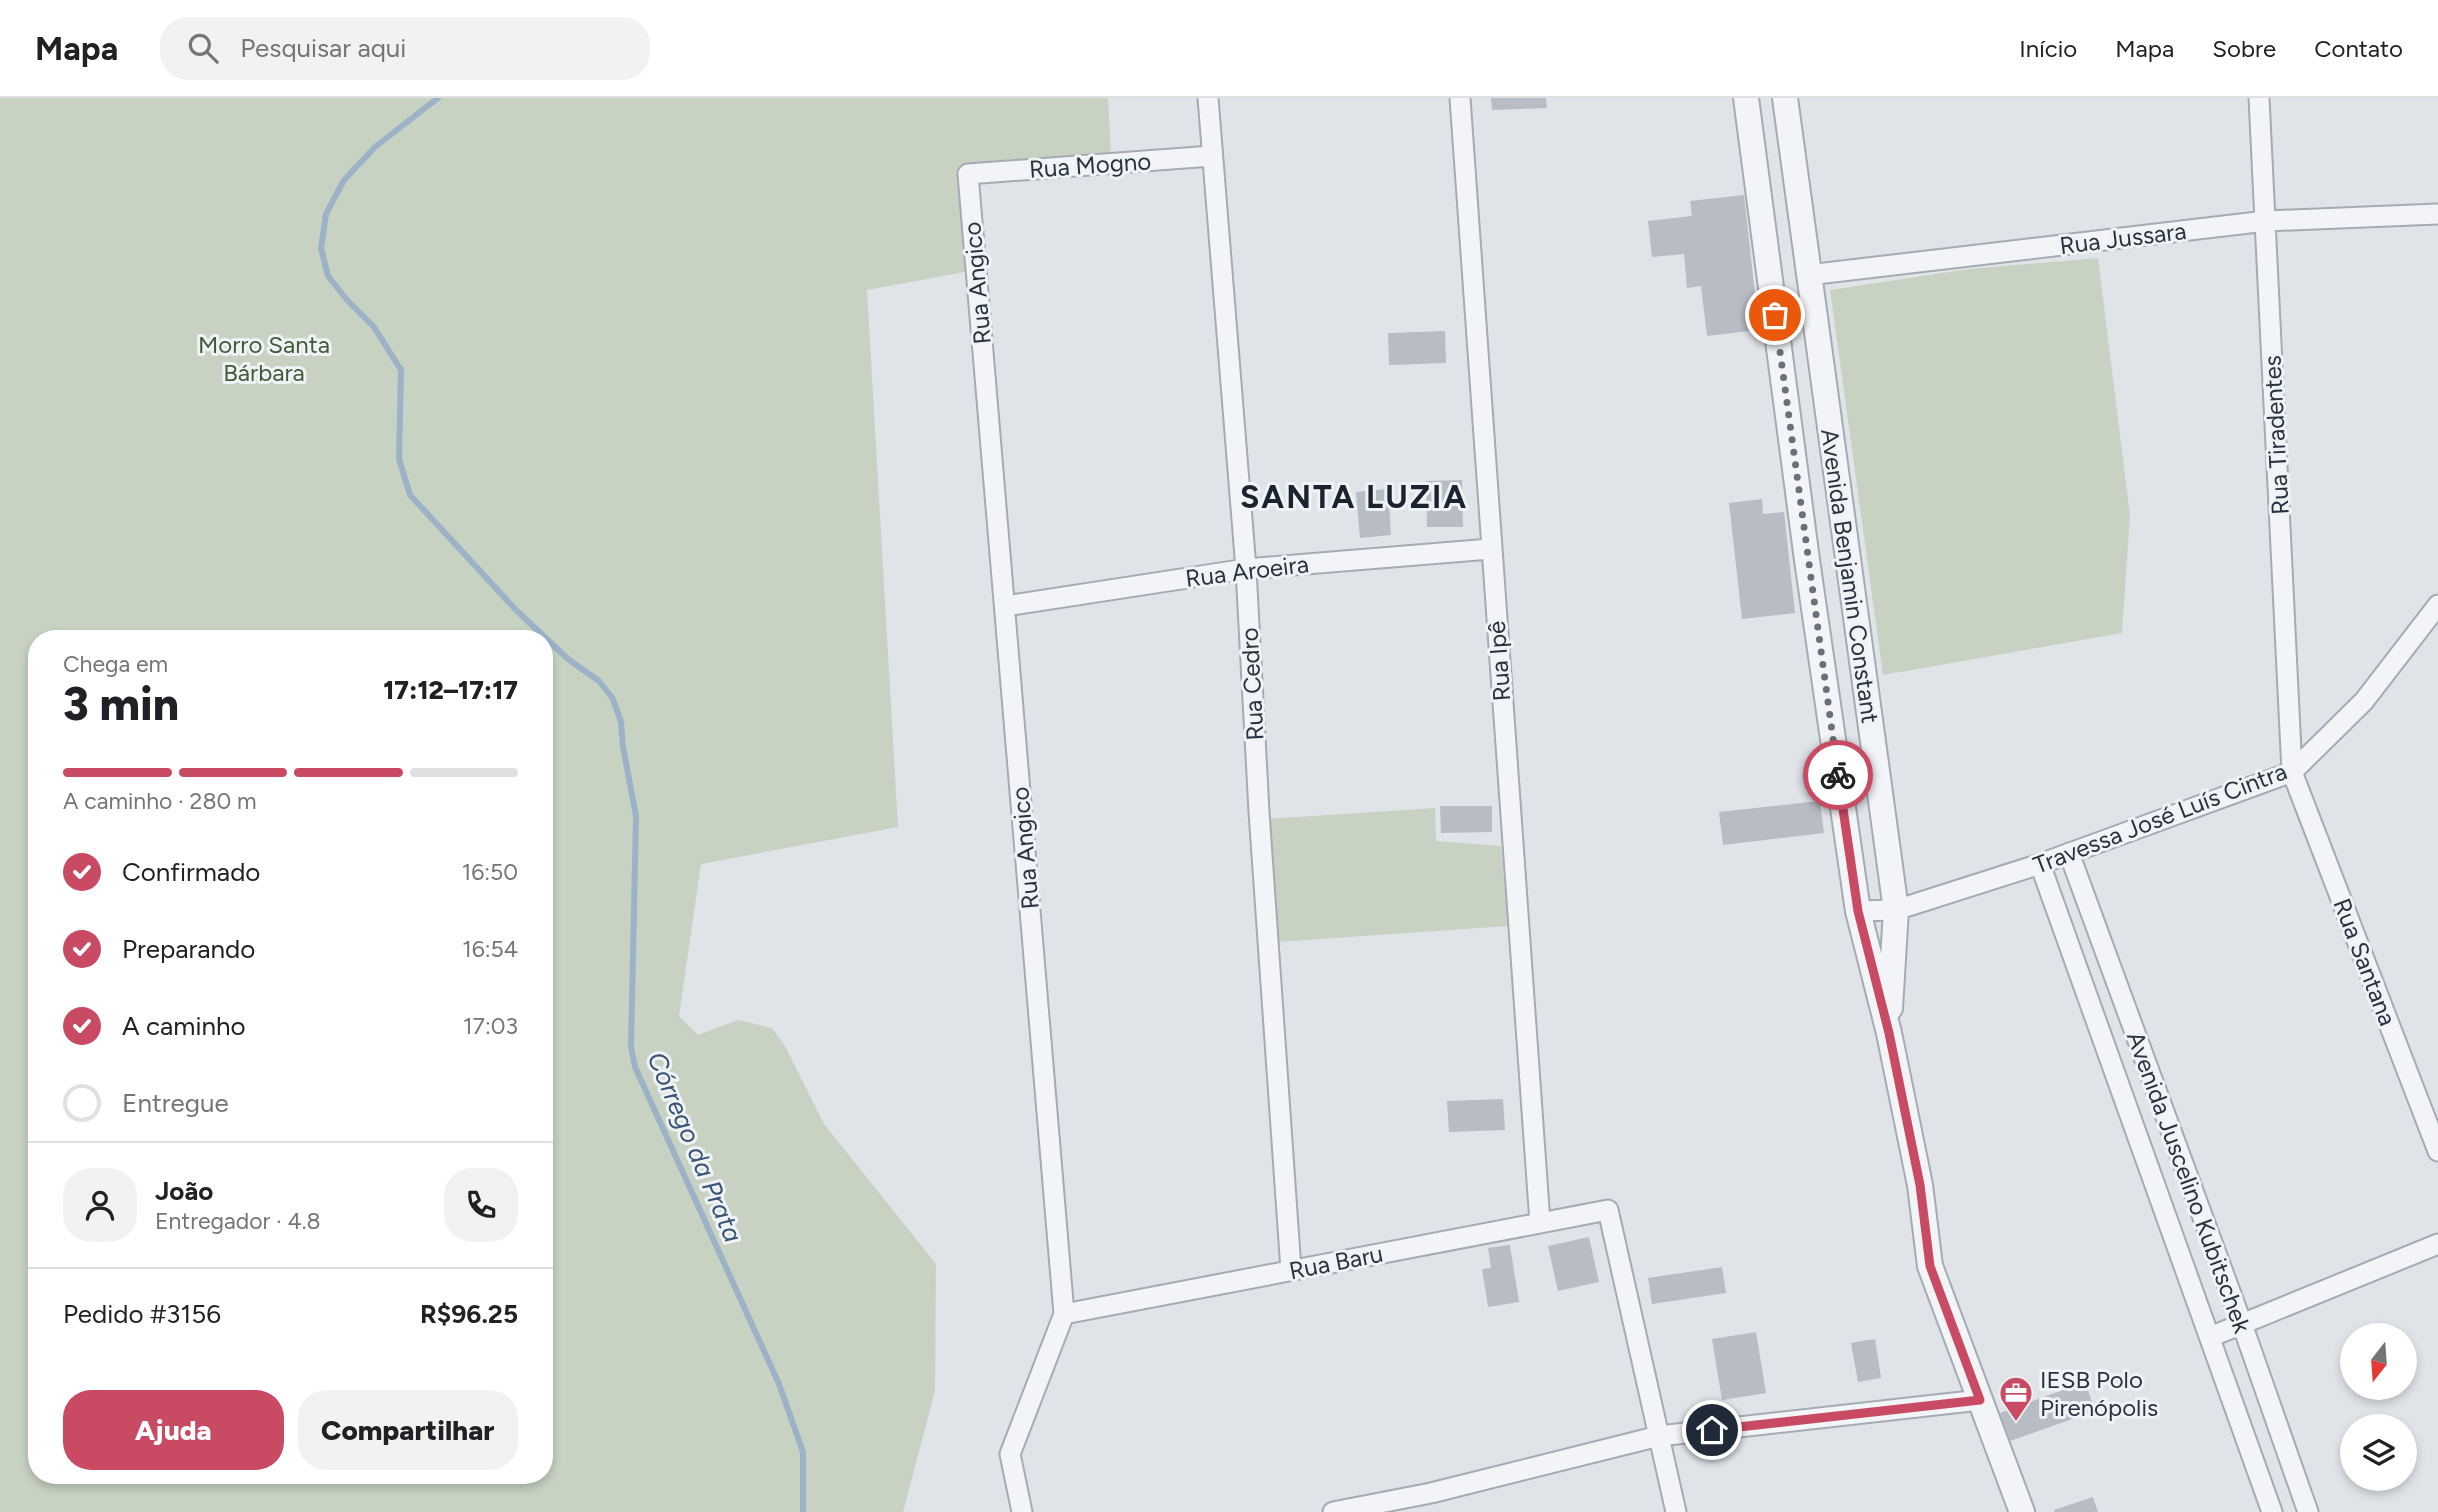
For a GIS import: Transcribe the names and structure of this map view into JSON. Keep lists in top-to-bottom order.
{
  "streets": {
    "street": [
      "Rua Mogno",
      "Rua Jussara",
      "Rua Angico",
      "Rua Tiradentes",
      "Rua Aroeira",
      "Avenida Benjamin Constant",
      "Rua Ipê",
      "Rua Cedro",
      "Travessa José Luís Cintra",
      "Rua Santana",
      "Avenida Juscelino Kubitschek",
      "Rua Baru"
    ]
  },
  "crossings": [
    ["Rua Mogno", "Rua Angico"],
    ["Rua Mogno", "Rua Cedro"],
    ["Rua Jussara", "Rua Tiradentes"],
    ["Rua Jussara", "Avenida Benjamin Constant"],
    ["Rua Angico", "Rua Aroeira"],
    ["Rua Angico", "Rua Baru"],
    ["Rua Tiradentes", "Travessa José Luís Cintra"],
    ["Rua Tiradentes", "Rua Santana"],
    ["Rua Aroeira", "Rua Ipê"],
    ["Rua Aroeira", "Rua Cedro"],
    ["Avenida Benjamin Constant", "Travessa José Luís Cintra"],
    ["Rua Ipê", "Rua Baru"],
    ["Rua Cedro", "Rua Baru"],
    ["Travessa José Luís Cintra", "Rua Santana"],
    ["Travessa José Luís Cintra", "Avenida Juscelino Kubitschek"]
  ],
  "districts": ["SANTA LUZIA"],
  "water": ["Córrego da Prata"],
  "parks": ["Morro Santa Bárbara"],
  "places": {
    "office": ["IESB Polo Pirenópolis"]
  },
  "north": "bottom",
  "page": {
    "header": "Mapa",
    "search": "Pesquisar aqui",
    "nav": [
      "Início",
      "Mapa",
      "Sobre",
      "Contato"
    ],
    "heading": ["3 min", "Chega em", "17:12–17:17"],
    "panel": [
      "João",
      "Entregador · 4.8",
      "Pedido #3156",
      "R$96.25"
    ],
    "bar": "A caminho · 280 m",
    "list": [
      ["Confirmado", "16:50"],
      ["Preparando", "16:54"],
      ["A caminho", "17:03"],
      "Entregue"
    ],
    "buttons": ["Ajuda", "Compartilhar"]
  }
}
